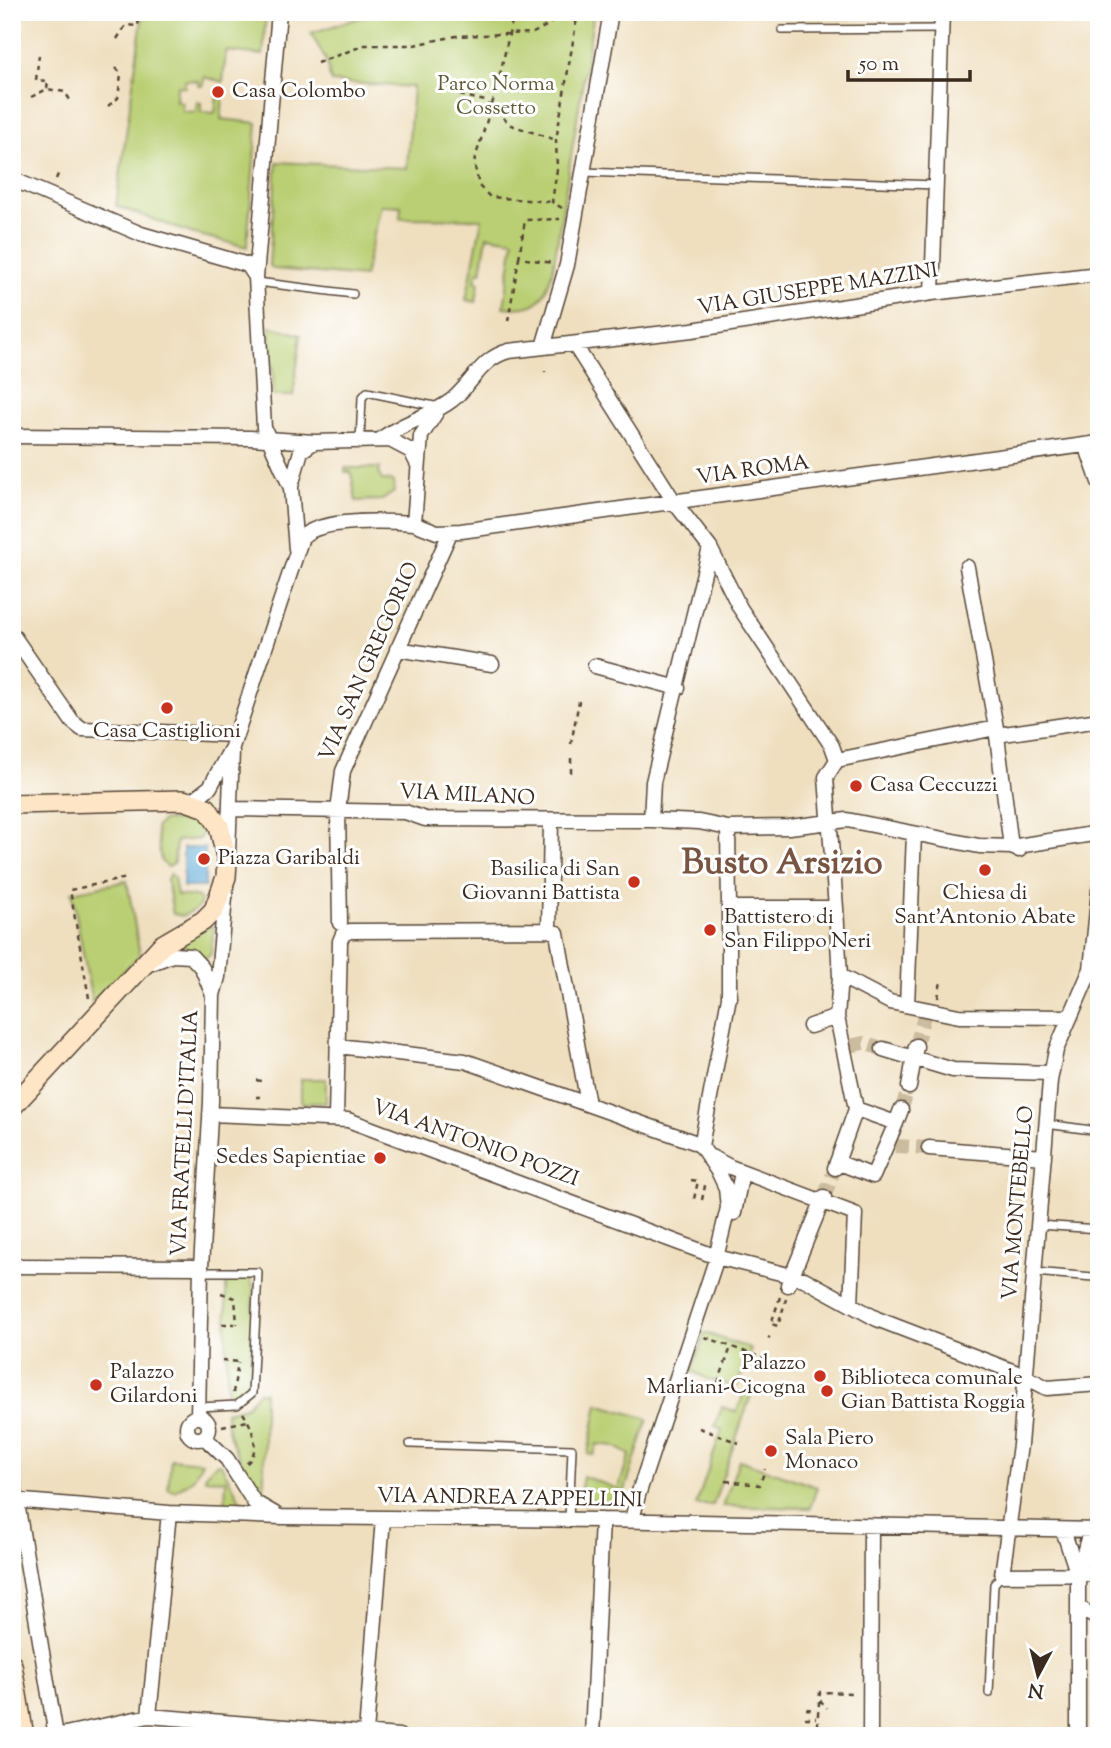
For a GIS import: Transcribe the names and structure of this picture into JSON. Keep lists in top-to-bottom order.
{
  "streets": {
    "street": [
      "VIA GIUSEPPE MAZZINI",
      "VIA ROMA",
      "VIA SAN GREGORIO",
      "VIA MILANO",
      "VIA FRATELLI D'ITALIA",
      "VIA ANTONIO POZZI",
      "VIA MONTEBELLO",
      "VIA ANDREA ZAPPELLINI"
    ]
  },
  "crossings": [
    ["VIA ROMA", "VIA SAN GREGORIO"],
    ["VIA SAN GREGORIO", "VIA MILANO"],
    ["VIA MILANO", "VIA FRATELLI D'ITALIA"],
    ["VIA FRATELLI D'ITALIA", "VIA ANTONIO POZZI"],
    ["VIA FRATELLI D'ITALIA", "VIA ANDREA ZAPPELLINI"],
    ["VIA ANTONIO POZZI", "VIA MONTEBELLO"],
    ["VIA MONTEBELLO", "VIA ANDREA ZAPPELLINI"]
  ],
  "districts": ["Busto Arsizio"],
  "parks": ["Parco Norma Cossetto"],
  "places": [
    "Casa Colombo",
    "Casa Castiglioni",
    "Casa Ceccuzzi",
    "Piazza Garibaldi",
    "Chiesa di Sant'Antonio Abate",
    "Basilica di San Giovanni Battista",
    "Battistero di San Filippo Neri",
    "Sedes Sapientiae",
    "Palazzo Marliani-Cicogna",
    "Palazzo Gilardoni",
    "Biblioteca comunale Gian Battista Roggia",
    "Sala Piero Monaco"
  ],
  "scale_bar": "50 m",
  "north": "bottom"
}
